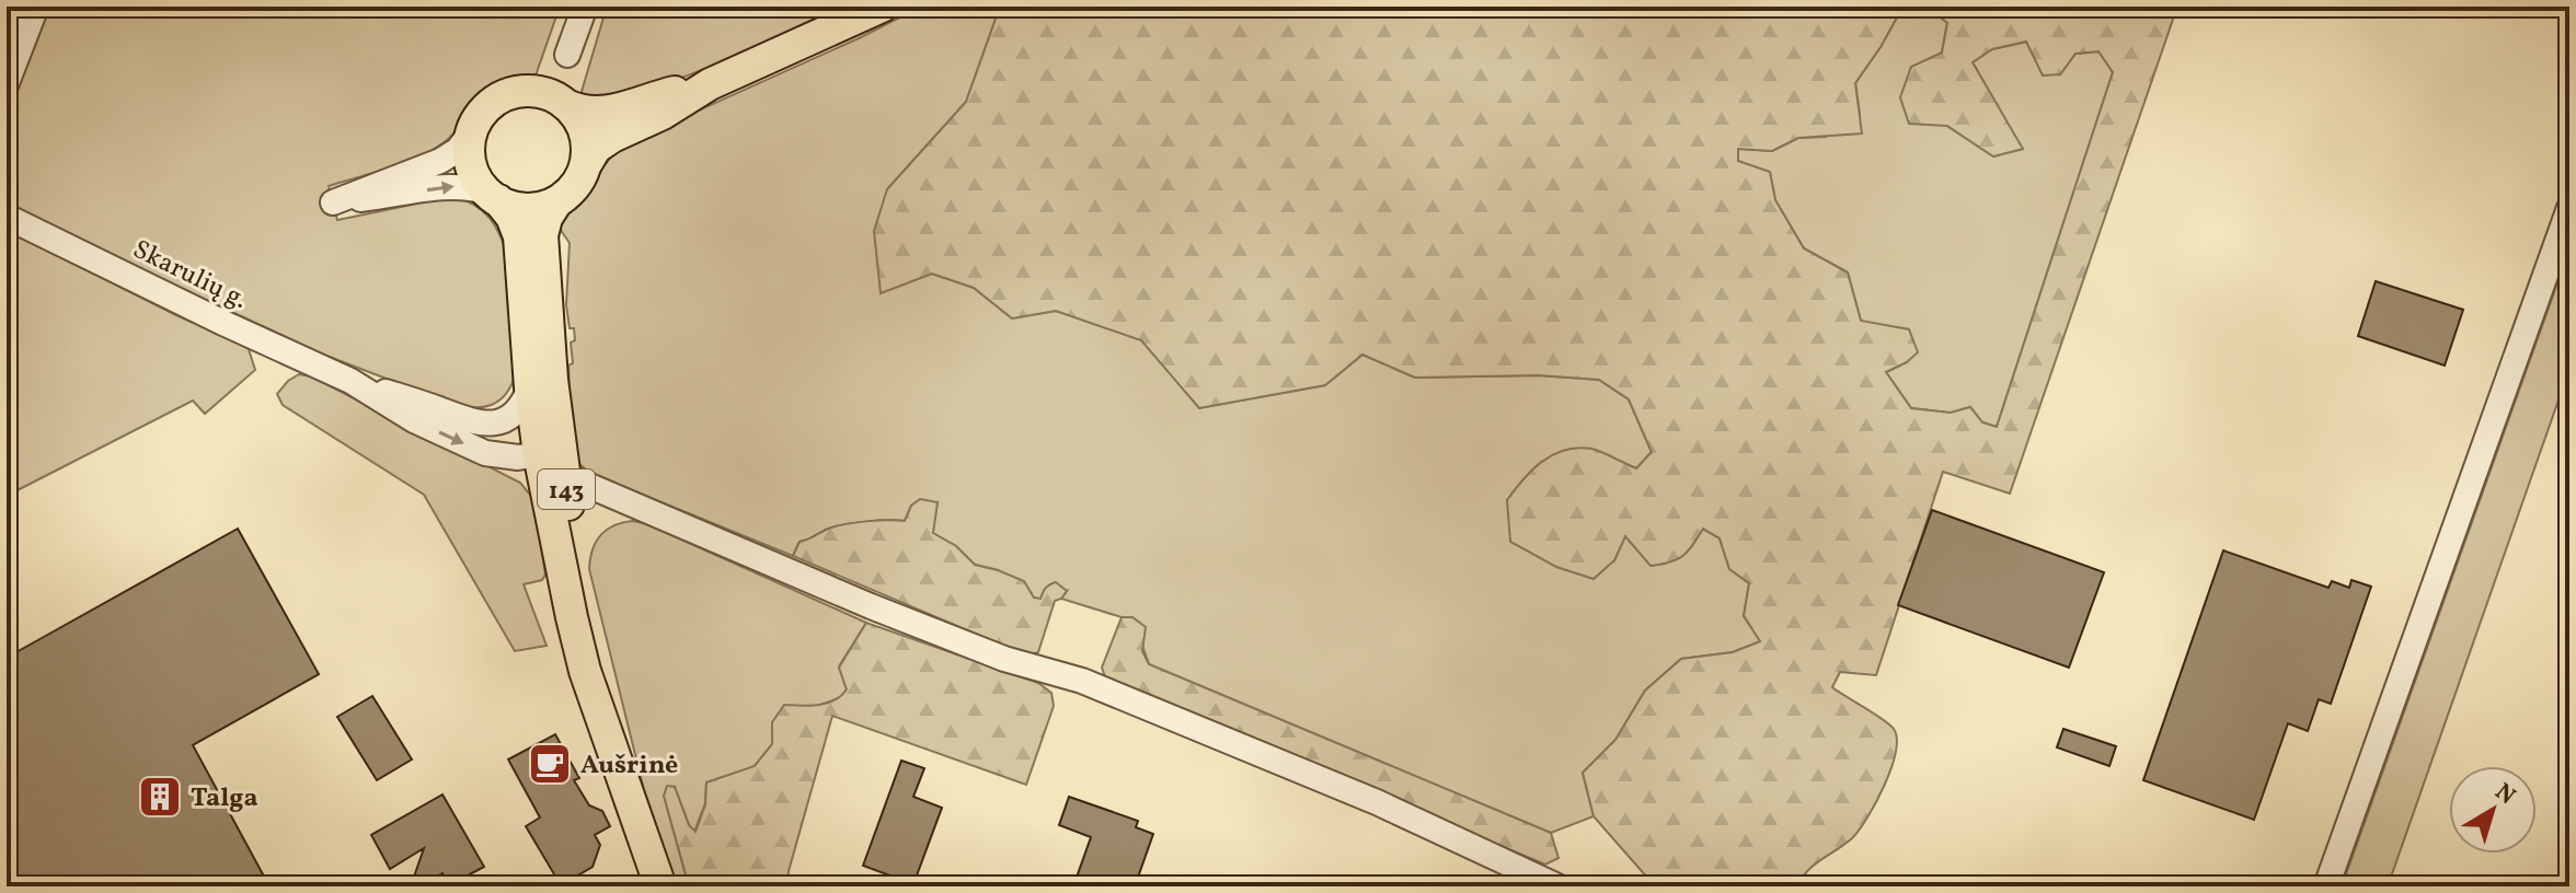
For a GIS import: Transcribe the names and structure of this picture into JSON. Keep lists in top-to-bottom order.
{
  "streets": {
    "main road": ["143"],
    "street": ["Skarulių g."]
  },
  "crossings": [
    ["Skarulių g.", "143"]
  ],
  "places": {
    "cafe": ["Aušrinė"],
    "building": ["Talga"]
  },
  "north": "top right"
}
